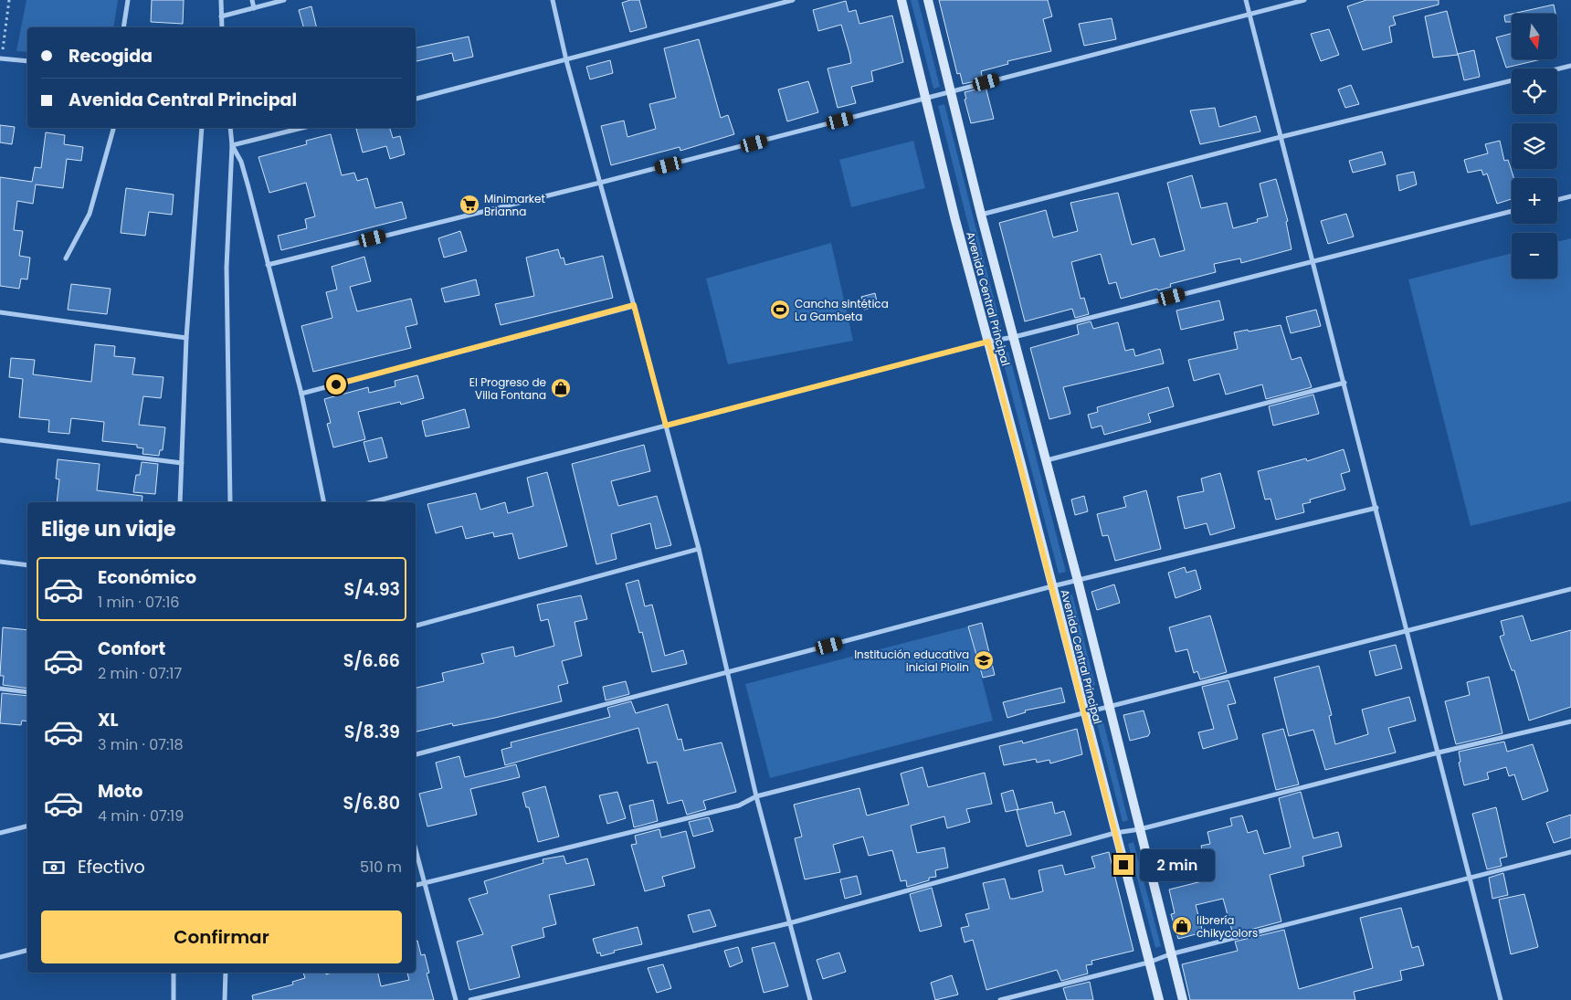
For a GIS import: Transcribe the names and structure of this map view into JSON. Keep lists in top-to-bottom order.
{
  "streets": {
    "street": ["Avenida Central Principal"]
  },
  "places": {
    "supermarket": ["Minimarket Brianna"],
    "sports": ["Cancha sintética La Gambeta"],
    "shop": ["El Progreso de Villa Fontana", "librería chikycolors"],
    "school or university": ["Institución educativa inicial Piolin"]
  },
  "north": "bottom",
  "page": {
    "map_buttons": ["+", "−"],
    "banner": ["Recogida", "Avenida Central Principal"],
    "heading": "Elige un viaje",
    "list": [
      {
        "name": "Económico",
        "note": "1 min · 07:16",
        "value": "S/4.93"
      },
      {
        "name": "Confort",
        "note": "2 min · 07:17",
        "value": "S/6.66"
      },
      {
        "name": "XL",
        "note": "3 min · 07:18",
        "value": "S/8.39"
      },
      {
        "name": "Moto",
        "note": "4 min · 07:19",
        "value": "S/6.80"
      }
    ],
    "pay": ["Efectivo", "510 m"],
    "bubble": "2 min",
    "buttons": "Confirmar"
  }
}
